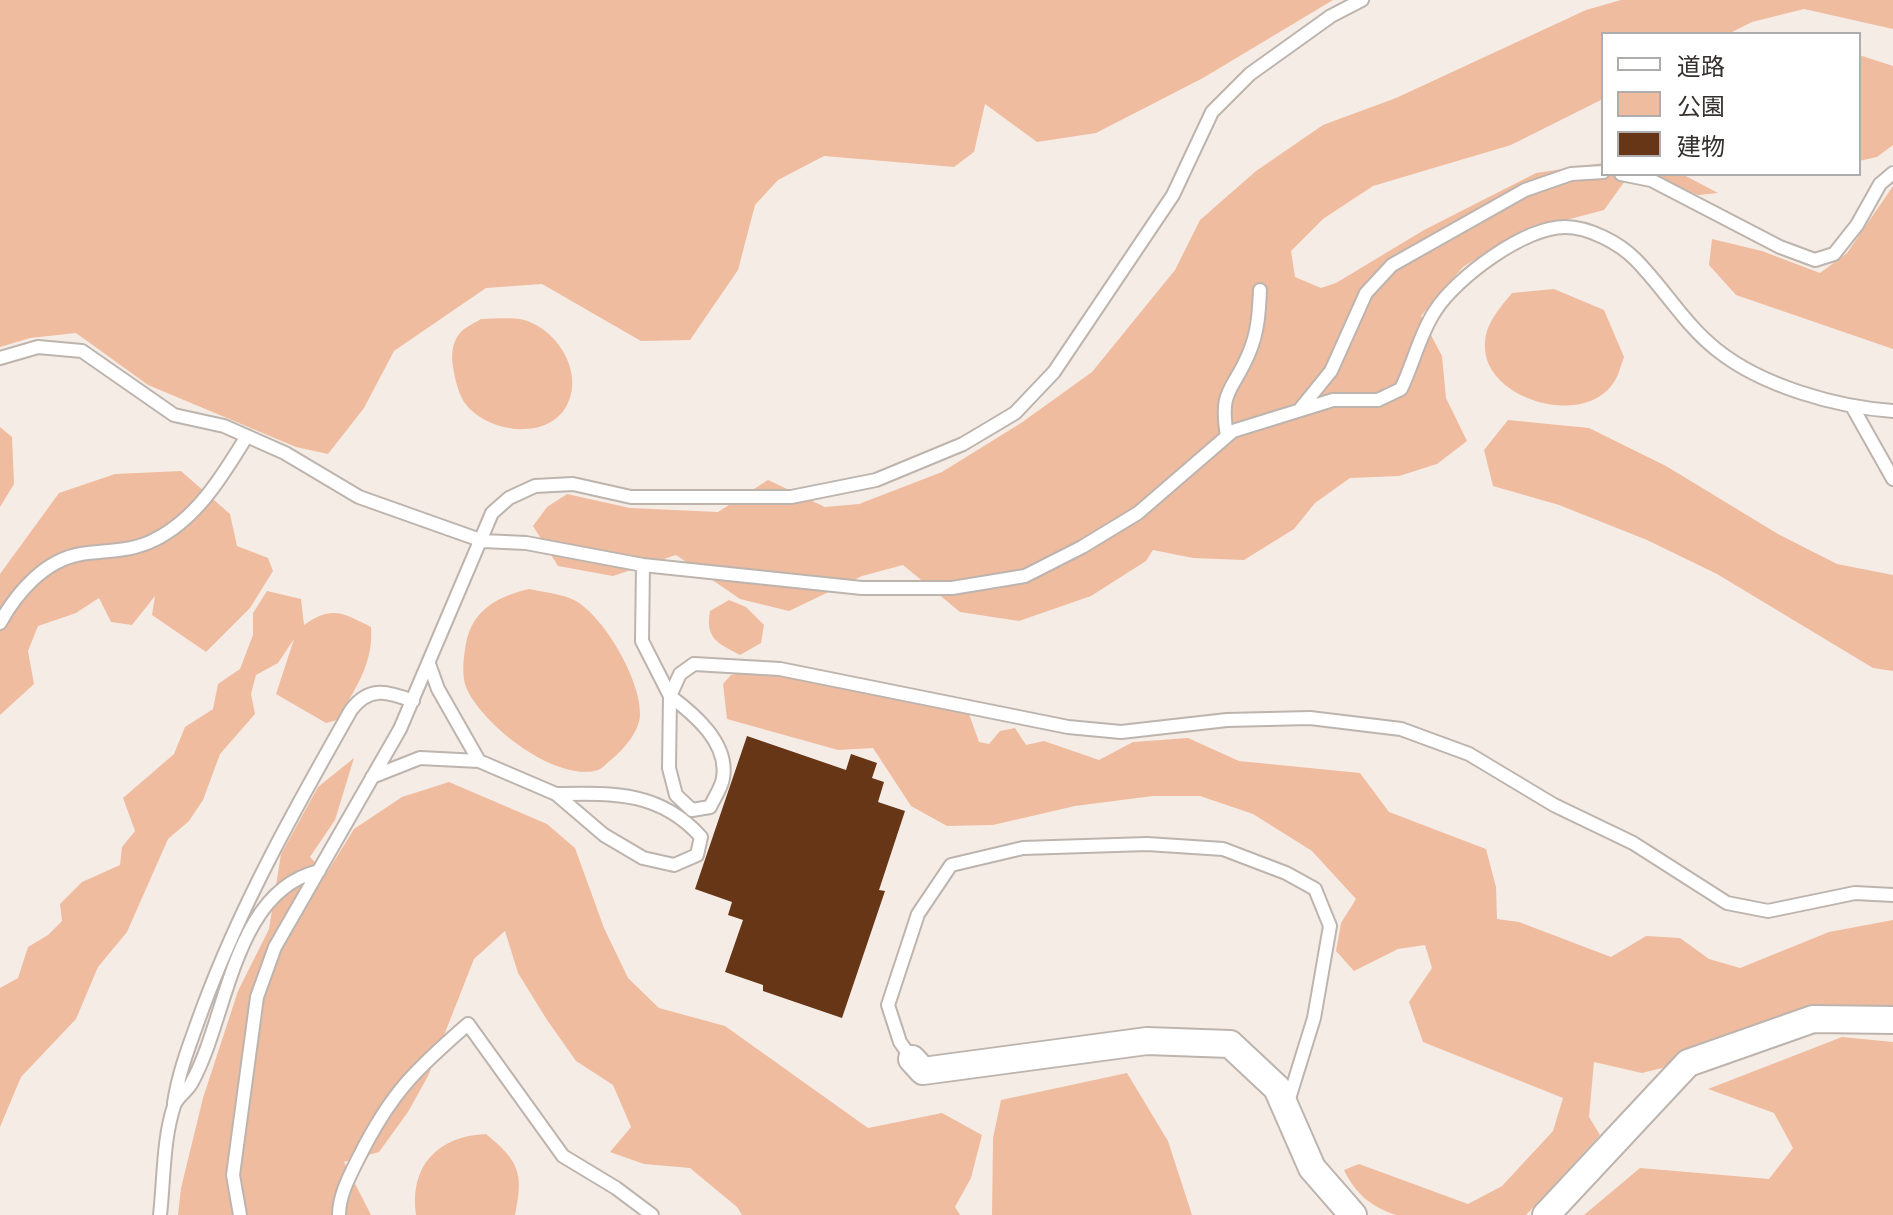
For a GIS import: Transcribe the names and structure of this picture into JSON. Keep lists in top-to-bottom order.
{
  "legend": ["道路", "公園", "建物"]
}
